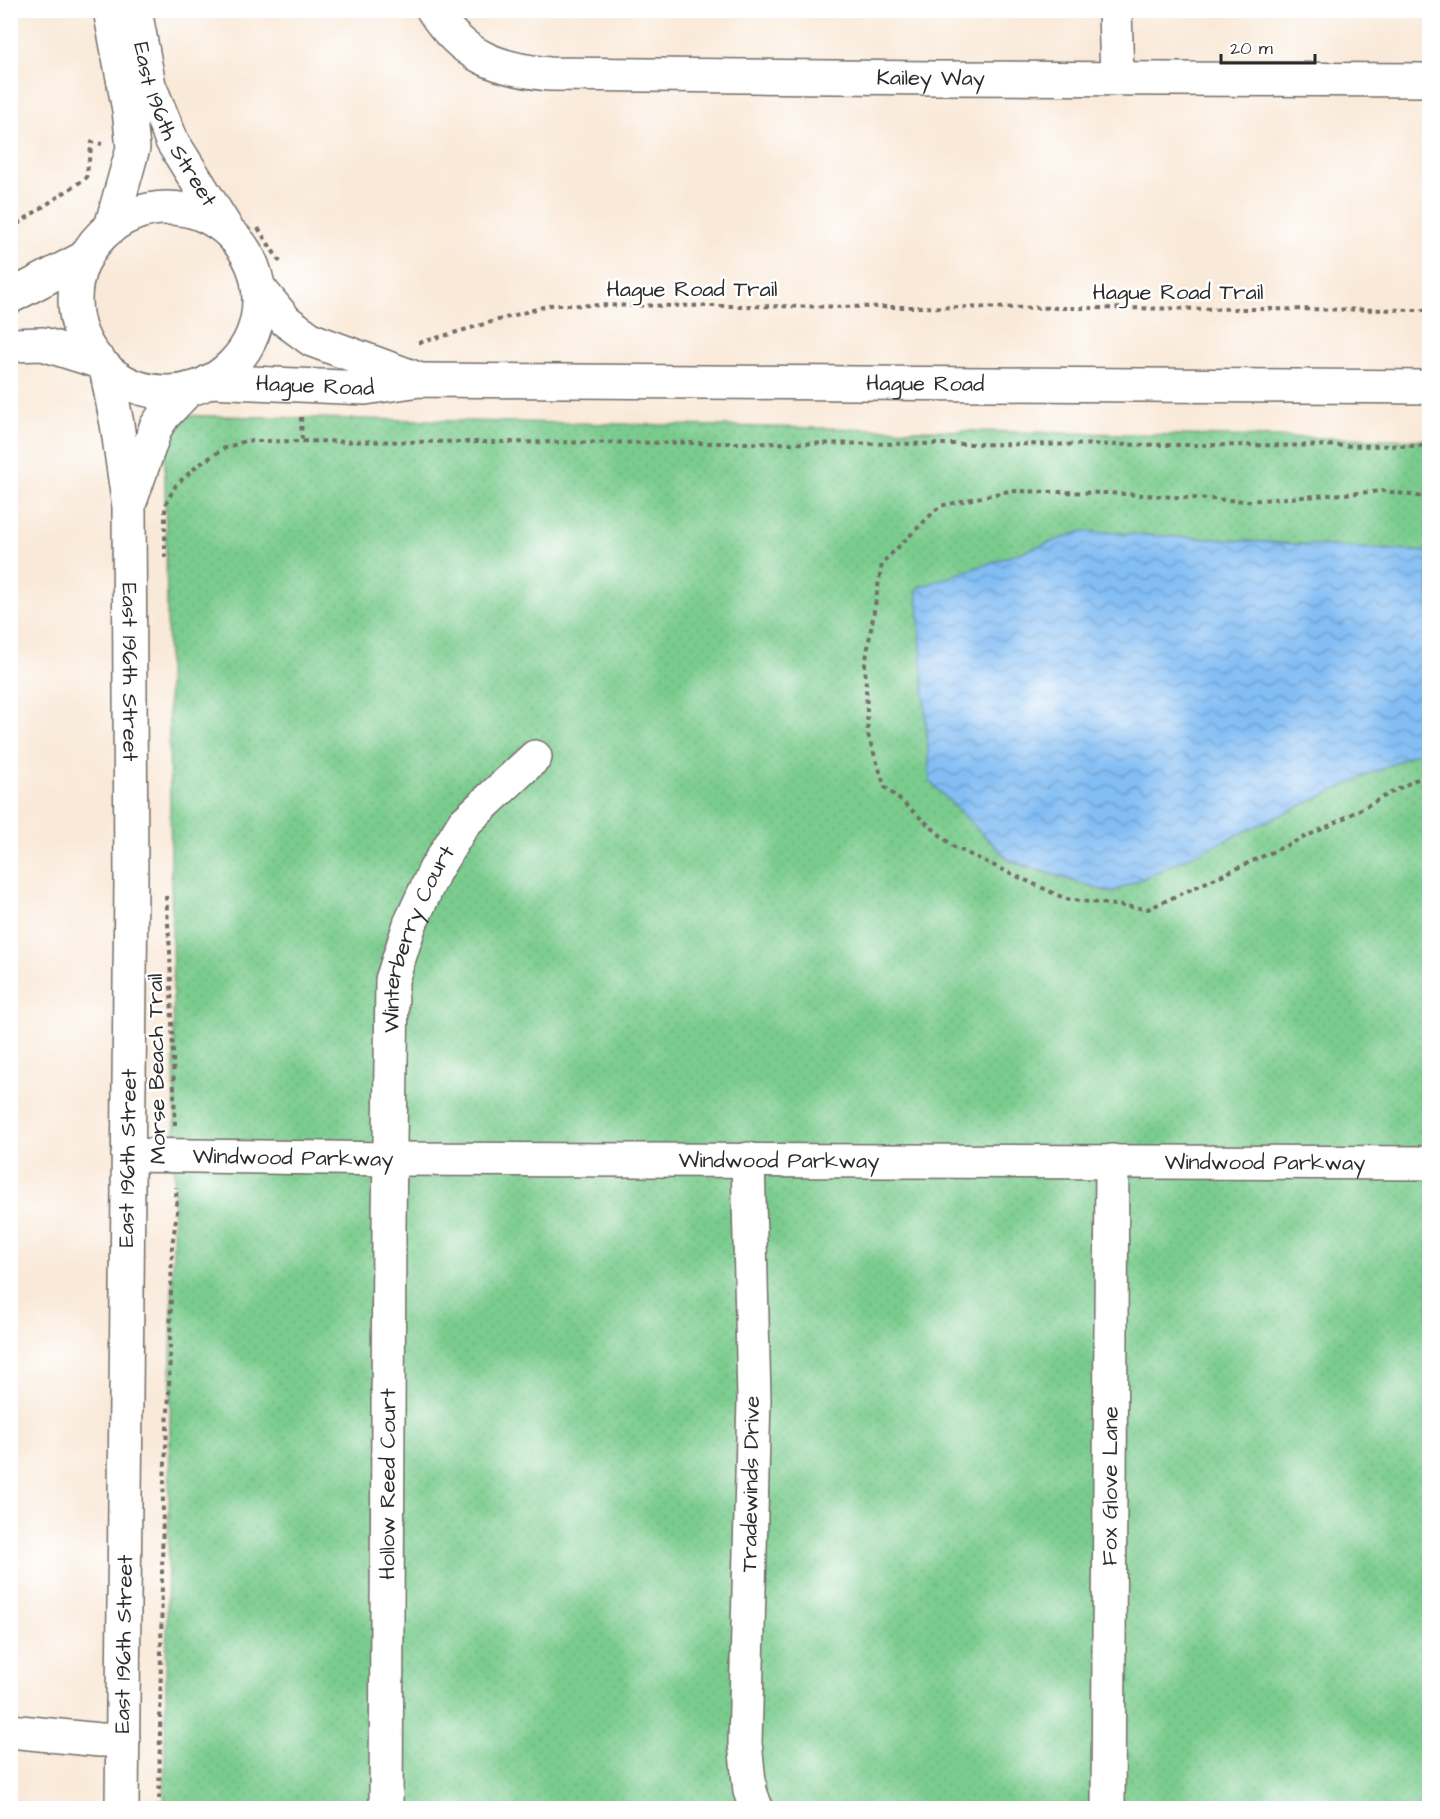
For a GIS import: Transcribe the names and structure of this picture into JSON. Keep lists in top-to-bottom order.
{
  "streets": {
    "street": [
      "Kailey Way",
      "East 196th Street",
      "Hague Road",
      "Winterberry Court",
      "Windwood Parkway",
      "Hollow Reed Court",
      "Tradewinds Drive",
      "Fox Glove Lane"
    ],
    "path": ["Hague Road Trail", "Morse Beach Trail"]
  },
  "crossings": [
    ["East 196th Street", "Hague Road"],
    ["East 196th Street", "Windwood Parkway"],
    ["Winterberry Court", "Windwood Parkway"],
    ["Winterberry Court", "Hollow Reed Court"],
    ["Morse Beach Trail", "Windwood Parkway"],
    ["Windwood Parkway", "Hollow Reed Court"],
    ["Windwood Parkway", "Tradewinds Drive"],
    ["Windwood Parkway", "Fox Glove Lane"]
  ],
  "scale_bar": "20 m"
}
